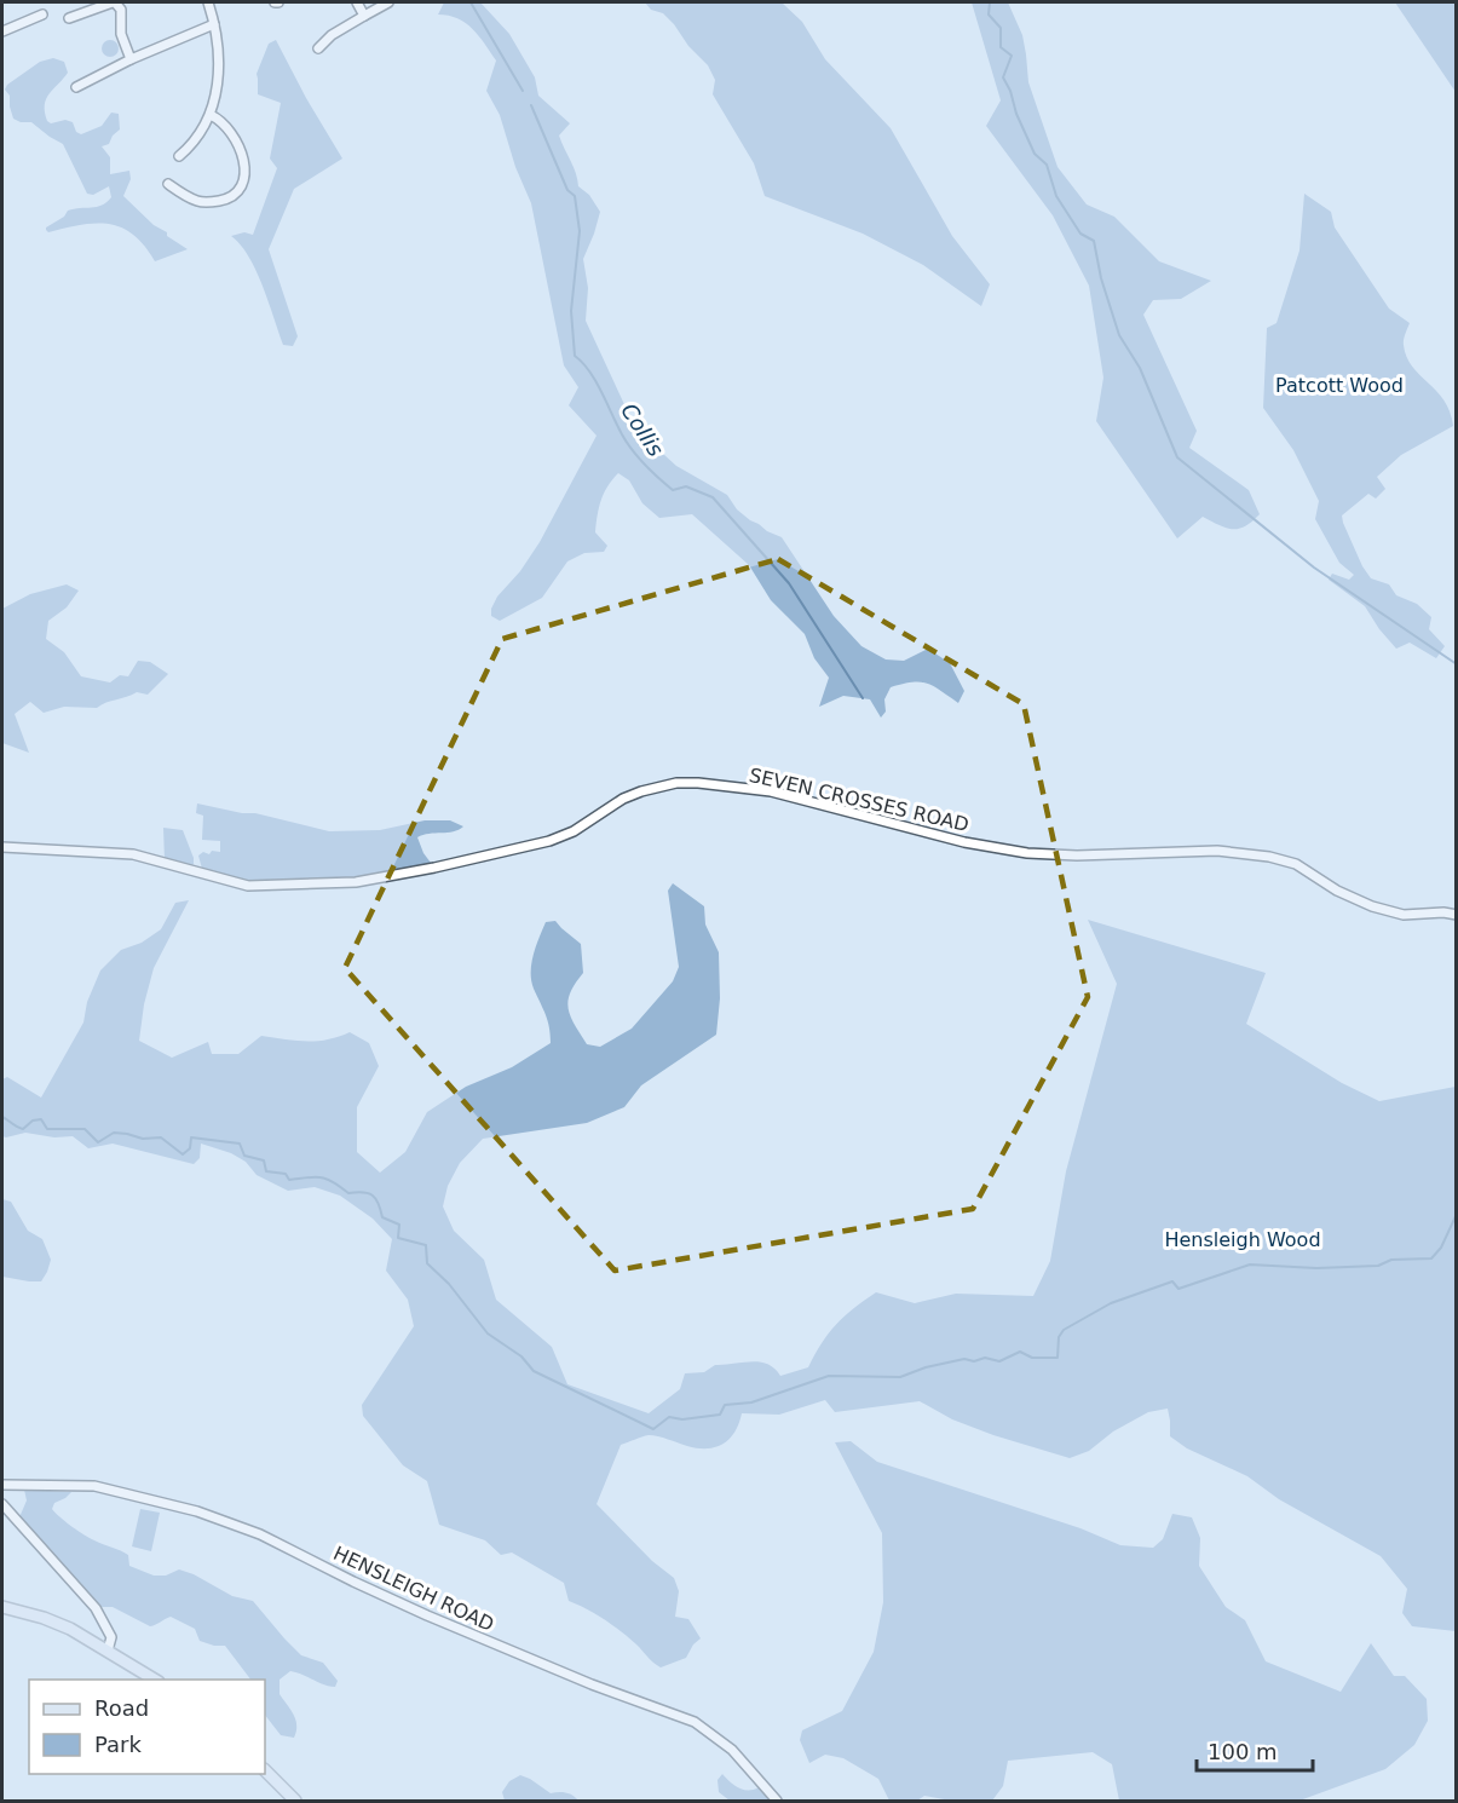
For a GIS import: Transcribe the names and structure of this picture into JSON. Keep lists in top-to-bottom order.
{
  "streets": {
    "street": ["SEVEN CROSSES ROAD", "HENSLEIGH ROAD"]
  },
  "water": ["Collis"],
  "parks": ["Patcott Wood", "Hensleigh Wood"],
  "legend": ["Road", "Park"],
  "scale_bar": "100 m"
}
